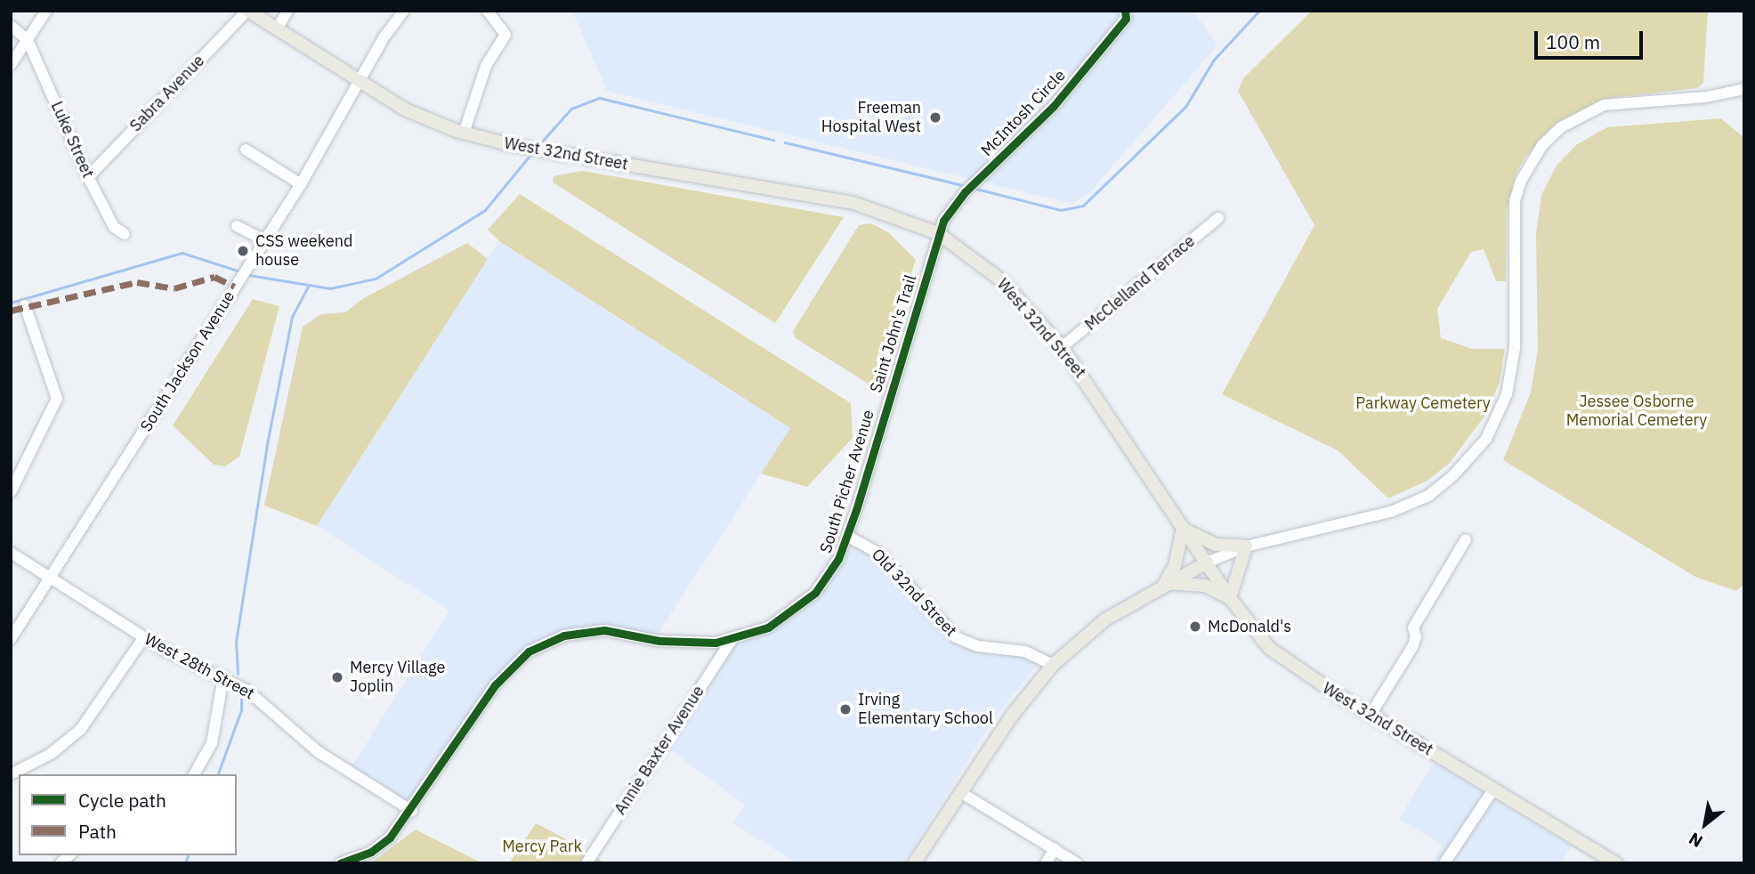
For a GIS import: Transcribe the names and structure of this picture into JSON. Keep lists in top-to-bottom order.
{
  "streets": {
    "main road": ["West 32nd Street"],
    "street": [
      "Sabra Avenue",
      "McIntosh Circle",
      "Luke Street",
      "McClelland Terrace",
      "South Jackson Avenue",
      "South Picher Avenue",
      "Old 32nd Street",
      "West 28th Street",
      "Annie Baxter Avenue"
    ],
    "cycle path": ["Saint John's Trail"]
  },
  "crossings": [
    ["Sabra Avenue", "Luke Street"],
    ["Sabra Avenue", "West 32nd Street"],
    ["McIntosh Circle", "West 32nd Street"],
    ["McIntosh Circle", "South Picher Avenue"],
    ["West 32nd Street", "McClelland Terrace"],
    ["West 32nd Street", "South Jackson Avenue"],
    ["West 32nd Street", "South Picher Avenue"],
    ["South Jackson Avenue", "West 28th Street"],
    ["South Picher Avenue", "Old 32nd Street"],
    ["South Picher Avenue", "West 28th Street"],
    ["South Picher Avenue", "Annie Baxter Avenue"]
  ],
  "parks": ["Jessee Osborne Memorial Cemetery", "Parkway Cemetery", "Mercy Park"],
  "places": [
    "Freeman Hospital West",
    "CSS weekend house",
    "McDonald's",
    "Mercy Village Joplin",
    "Irving Elementary School"
  ],
  "legend": ["Cycle path", "Path"],
  "scale_bar": "100 m",
  "north": "bottom left"
}
